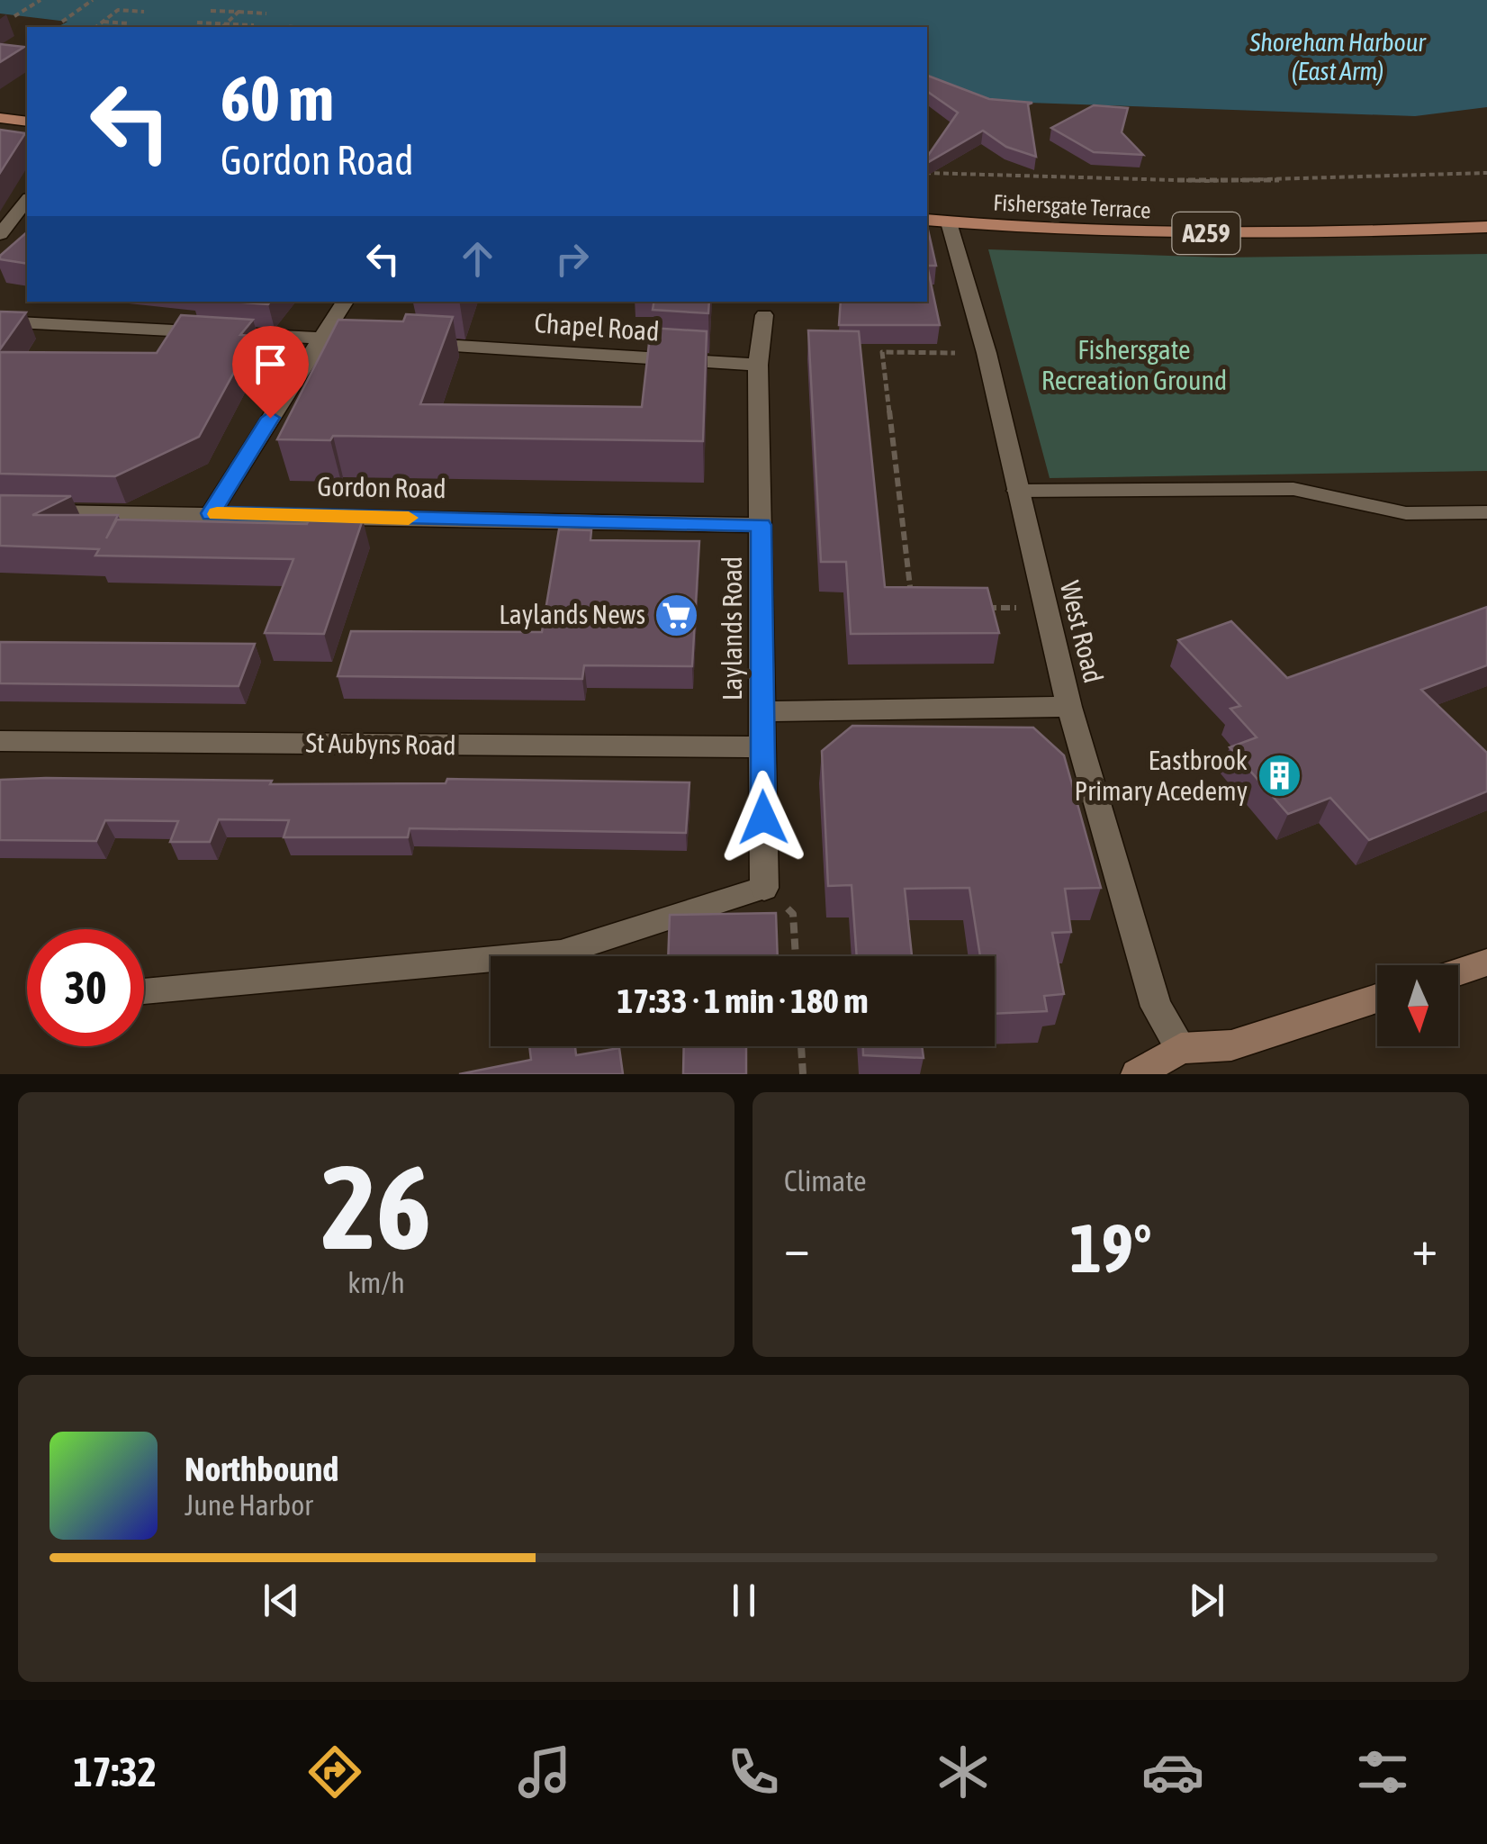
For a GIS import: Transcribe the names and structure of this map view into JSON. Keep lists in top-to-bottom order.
{
  "streets": {
    "main road": ["Fishersgate Terrace", "A259"],
    "street": [
      "Chapel Road",
      "Gordon Road",
      "Laylands Road",
      "West Road",
      "St Aubyns Road"
    ]
  },
  "crossings": [
    ["Fishersgate Terrace", "West Road"],
    ["Chapel Road", "Laylands Road"],
    ["Gordon Road", "Laylands Road"],
    ["Laylands Road", "St Aubyns Road"]
  ],
  "water": ["Shoreham Harbour (East Arm)"],
  "parks": ["Fishersgate Recreation Ground"],
  "places": {
    "supermarket": ["Laylands News"],
    "building": ["Eastbrook Primary Acedemy"]
  },
  "north": "bottom",
  "page": {
    "turn": ["60 m", "Gordon Road"],
    "limit": "30",
    "trip": "17:33 · 1 min · 180 m",
    "tile": [
      ["26", "km/h"],
      "Climate"
    ],
    "heat": ["−", "19°", "+"],
    "song": ["Northbound", "June Harbor"],
    "tabs": "17:32"
  }
}
